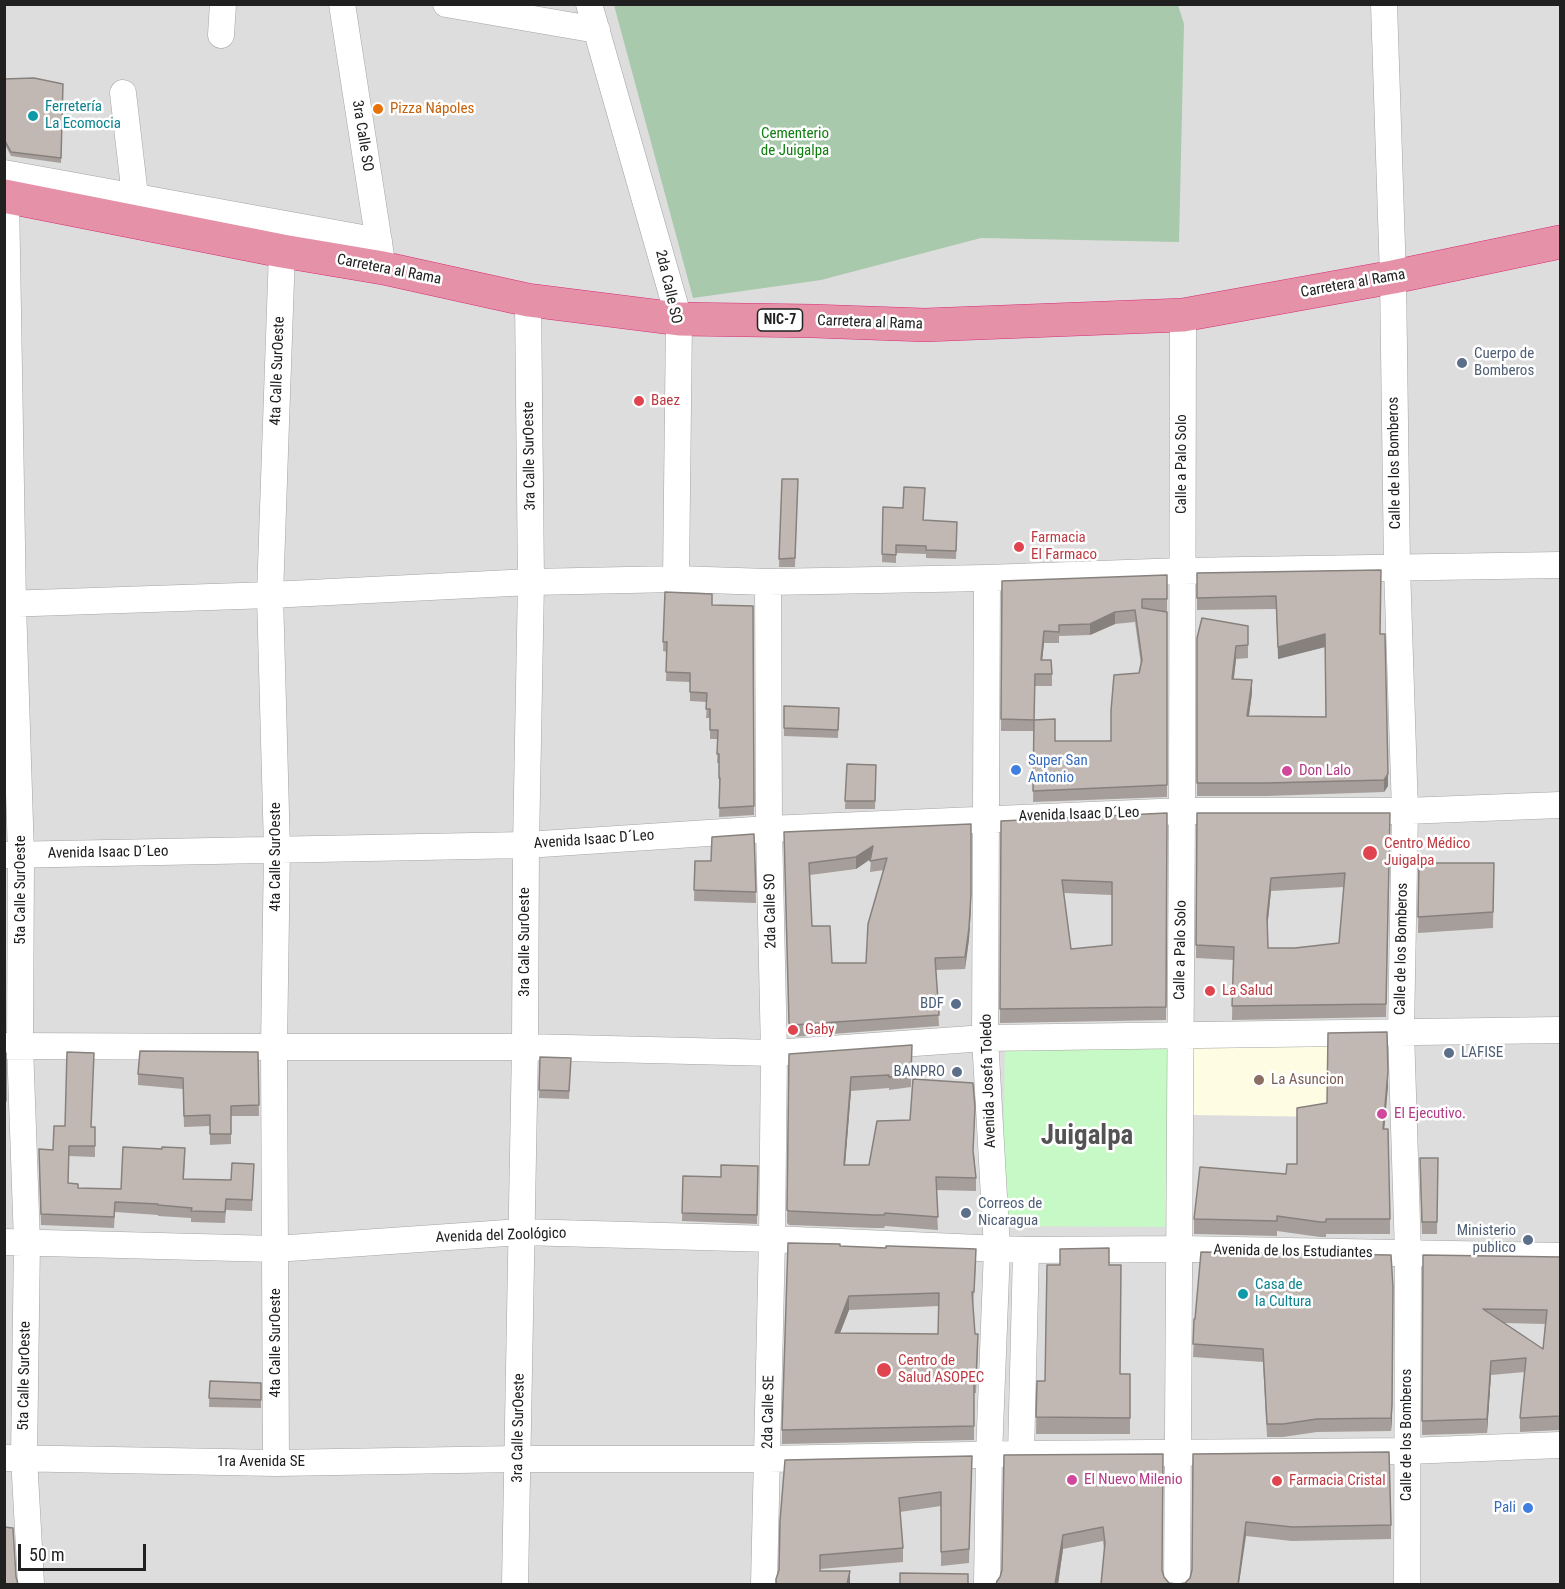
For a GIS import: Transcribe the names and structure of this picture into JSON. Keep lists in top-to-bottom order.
{
  "streets": {
    "highway": ["Carretera al Rama", "NIC-7"],
    "street": [
      "3ra Calle SO",
      "2da Calle SO",
      "4ta Calle SurOeste",
      "3ra Calle SurOeste",
      "Calle de los Bomberos",
      "Calle a Palo Solo",
      "Avenida Isaac D´Leo",
      "5ta Calle SurOeste",
      "Avenida Josefa Toledo",
      "Avenida del Zoológico",
      "Avenida de los Estudiantes",
      "2da Calle SE",
      "1ra Avenida SE"
    ]
  },
  "crossings": [
    ["3ra Calle SO", "Carretera al Rama"],
    ["Carretera al Rama", "2da Calle SO"],
    ["Carretera al Rama", "4ta Calle SurOeste"],
    ["Carretera al Rama", "3ra Calle SurOeste"],
    ["Carretera al Rama", "Calle de los Bomberos"],
    ["Carretera al Rama", "Calle a Palo Solo"],
    ["Carretera al Rama", "5ta Calle SurOeste"],
    ["2da Calle SO", "Avenida Isaac D´Leo"],
    ["2da Calle SO", "Avenida del Zoológico"],
    ["2da Calle SO", "2da Calle SE"],
    ["4ta Calle SurOeste", "Avenida Isaac D´Leo"],
    ["4ta Calle SurOeste", "Avenida del Zoológico"],
    ["4ta Calle SurOeste", "1ra Avenida SE"],
    ["3ra Calle SurOeste", "Avenida Isaac D´Leo"],
    ["3ra Calle SurOeste", "Avenida del Zoológico"],
    ["3ra Calle SurOeste", "1ra Avenida SE"],
    ["Calle de los Bomberos", "Avenida Isaac D´Leo"],
    ["Calle de los Bomberos", "Avenida de los Estudiantes"],
    ["Calle de los Bomberos", "1ra Avenida SE"],
    ["Calle a Palo Solo", "Avenida Isaac D´Leo"],
    ["Calle a Palo Solo", "Avenida de los Estudiantes"],
    ["Calle a Palo Solo", "1ra Avenida SE"],
    ["Avenida Isaac D´Leo", "5ta Calle SurOeste"],
    ["Avenida Isaac D´Leo", "Avenida Josefa Toledo"],
    ["5ta Calle SurOeste", "Avenida del Zoológico"],
    ["5ta Calle SurOeste", "1ra Avenida SE"],
    ["Avenida Josefa Toledo", "Avenida del Zoológico"],
    ["Avenida Josefa Toledo", "1ra Avenida SE"],
    ["Avenida del Zoológico", "Avenida de los Estudiantes"],
    ["Avenida del Zoológico", "2da Calle SE"],
    ["2da Calle SE", "1ra Avenida SE"]
  ],
  "districts": ["Juigalpa"],
  "parks": ["Cementerio de Juigalpa"],
  "places": [
    "Pizza Nápoles",
    "Ferretería La Ecomocia",
    "Cuerpo de Bomberos",
    "Baez",
    "Farmacia El Farmaco",
    "Super San Antonio",
    "Don Lalo",
    "Centro Médico Juigalpa",
    "La Salud",
    "BDF",
    "Gaby",
    "LAFISE",
    "BANPRO",
    "La Asuncion",
    "El Ejecutivo.",
    "Correos de Nicaragua",
    "Ministerio publico",
    "Casa de la Cultura",
    "Centro de Salud ASOPEC",
    "El Nuevo Milenio",
    "Farmacia Cristal",
    "Pali"
  ],
  "scale_bar": "50 m"
}
